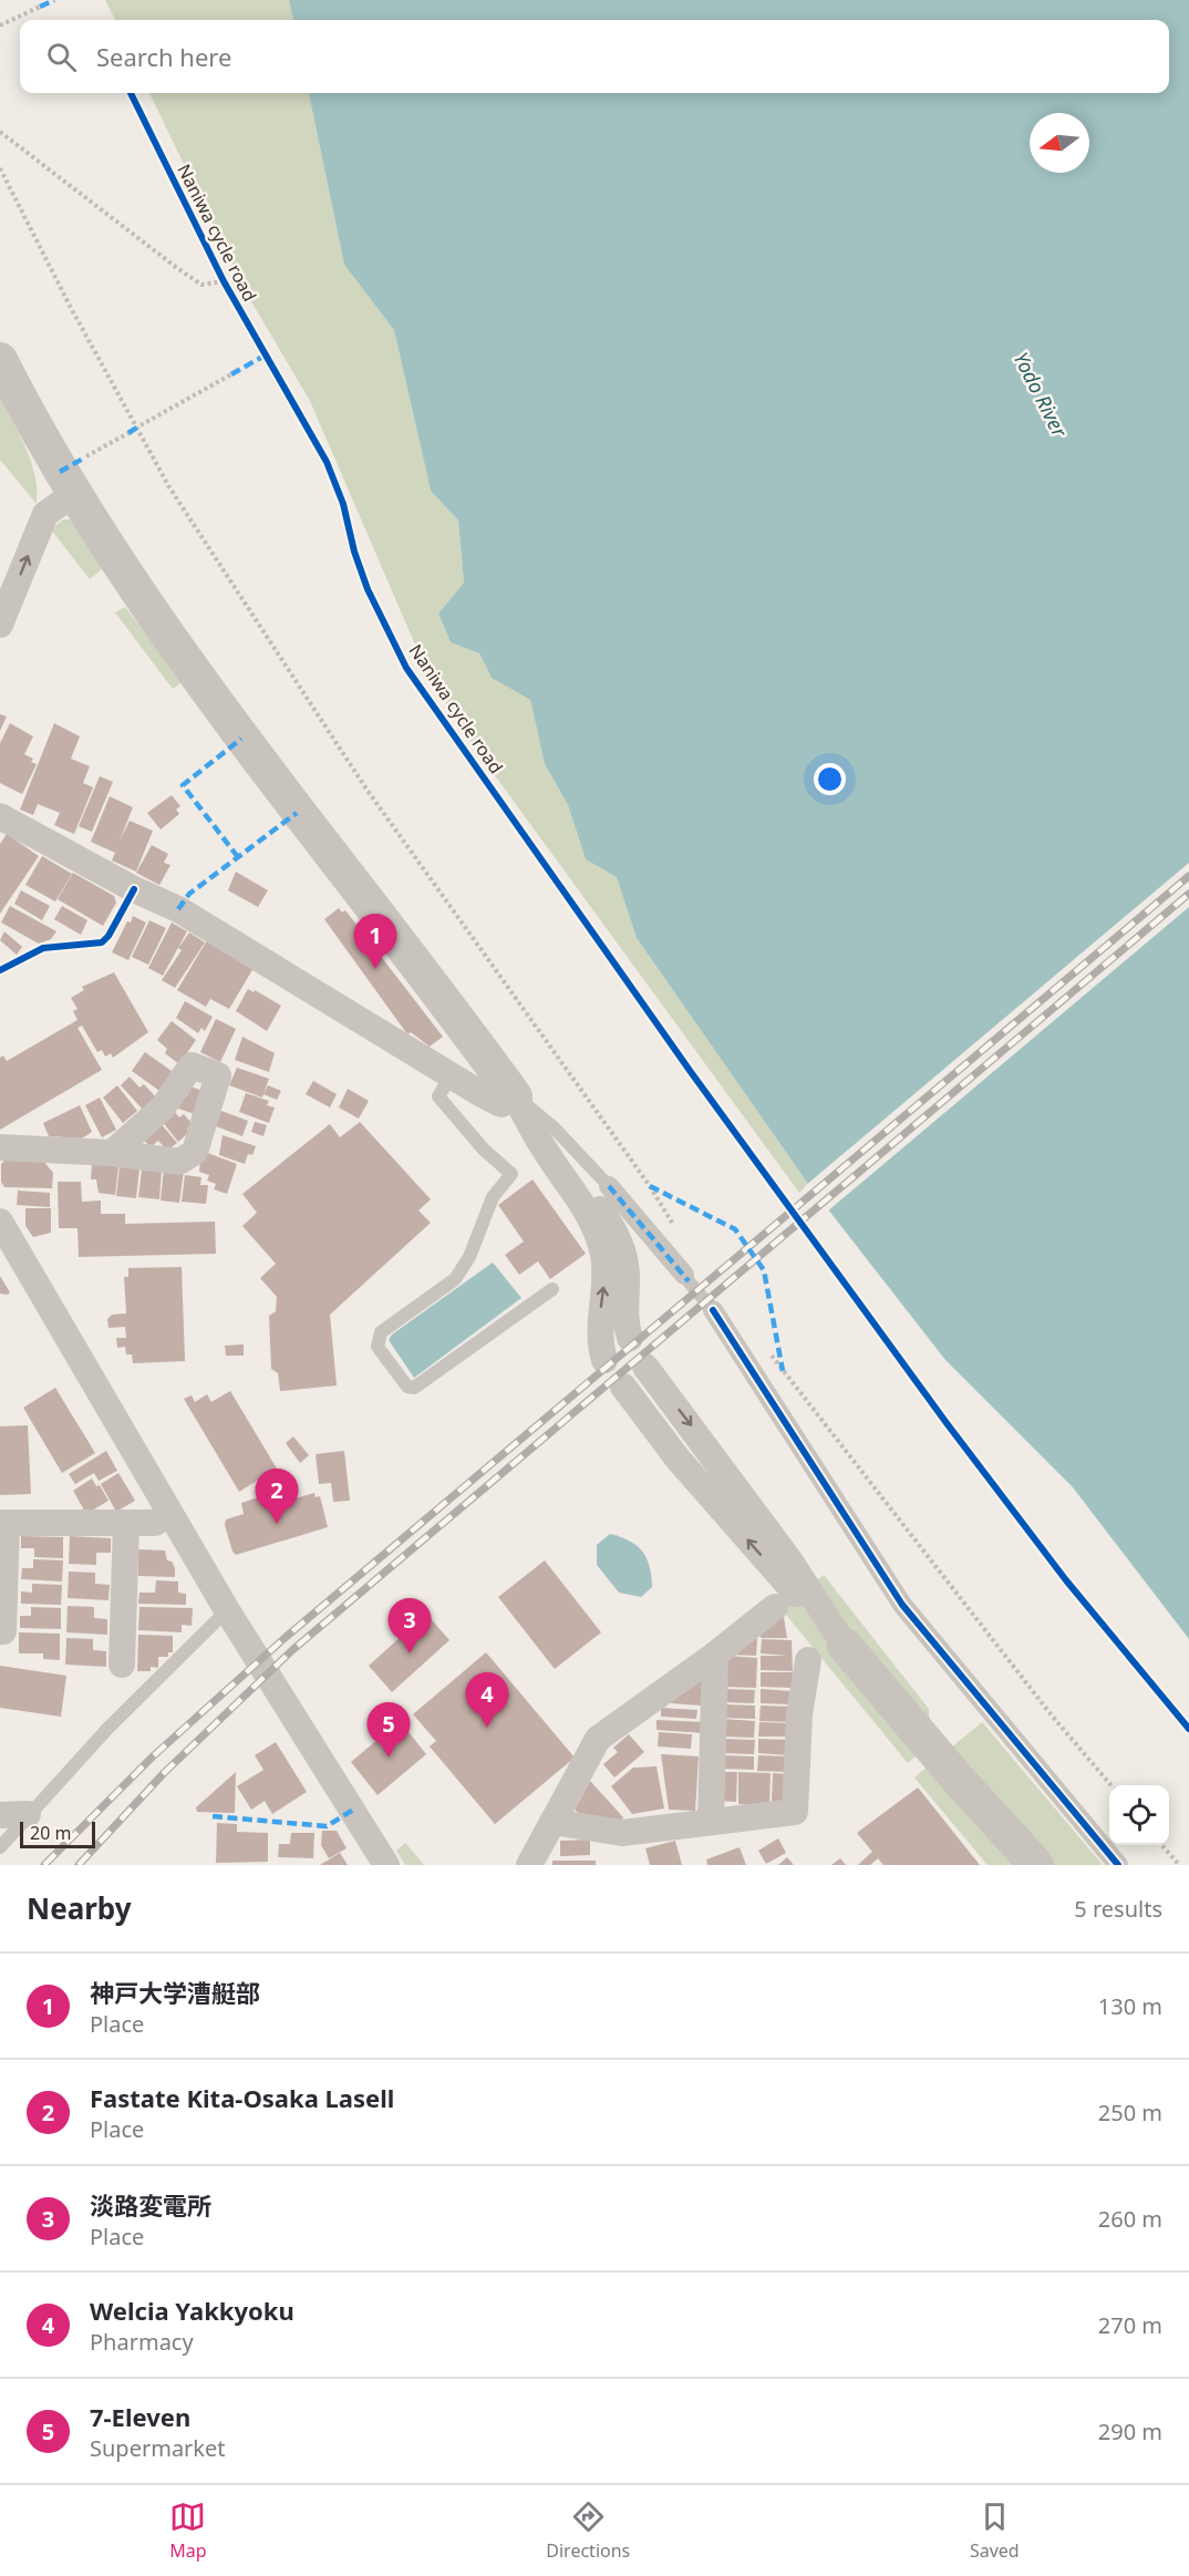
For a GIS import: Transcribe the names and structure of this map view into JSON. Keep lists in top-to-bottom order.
{
  "streets": {
    "cycle path": ["Naniwa cycle road"]
  },
  "water": ["Yodo River"],
  "scale_bar": "20 m",
  "north": "left",
  "page": {
    "search": "Search here",
    "pins": [
      "1",
      "2",
      "3",
      "4",
      "5"
    ],
    "scale": "20 m",
    "heading": ["Nearby", "5 results"],
    "list": [
      {
        "mark": "1",
        "name": "神戸大学漕艇部",
        "note": "Place",
        "value": "130 m"
      },
      {
        "mark": "2",
        "name": "Fastate Kita-Osaka Lasell",
        "note": "Place",
        "value": "250 m"
      },
      {
        "mark": "3",
        "name": "淡路変電所",
        "note": "Place",
        "value": "260 m"
      },
      {
        "mark": "4",
        "name": "Welcia Yakkyoku",
        "note": "Pharmacy",
        "value": "270 m"
      },
      {
        "mark": "5",
        "name": "7-Eleven",
        "note": "Supermarket",
        "value": "290 m"
      }
    ],
    "nav": ["Map", "Directions", "Saved"]
  }
}
